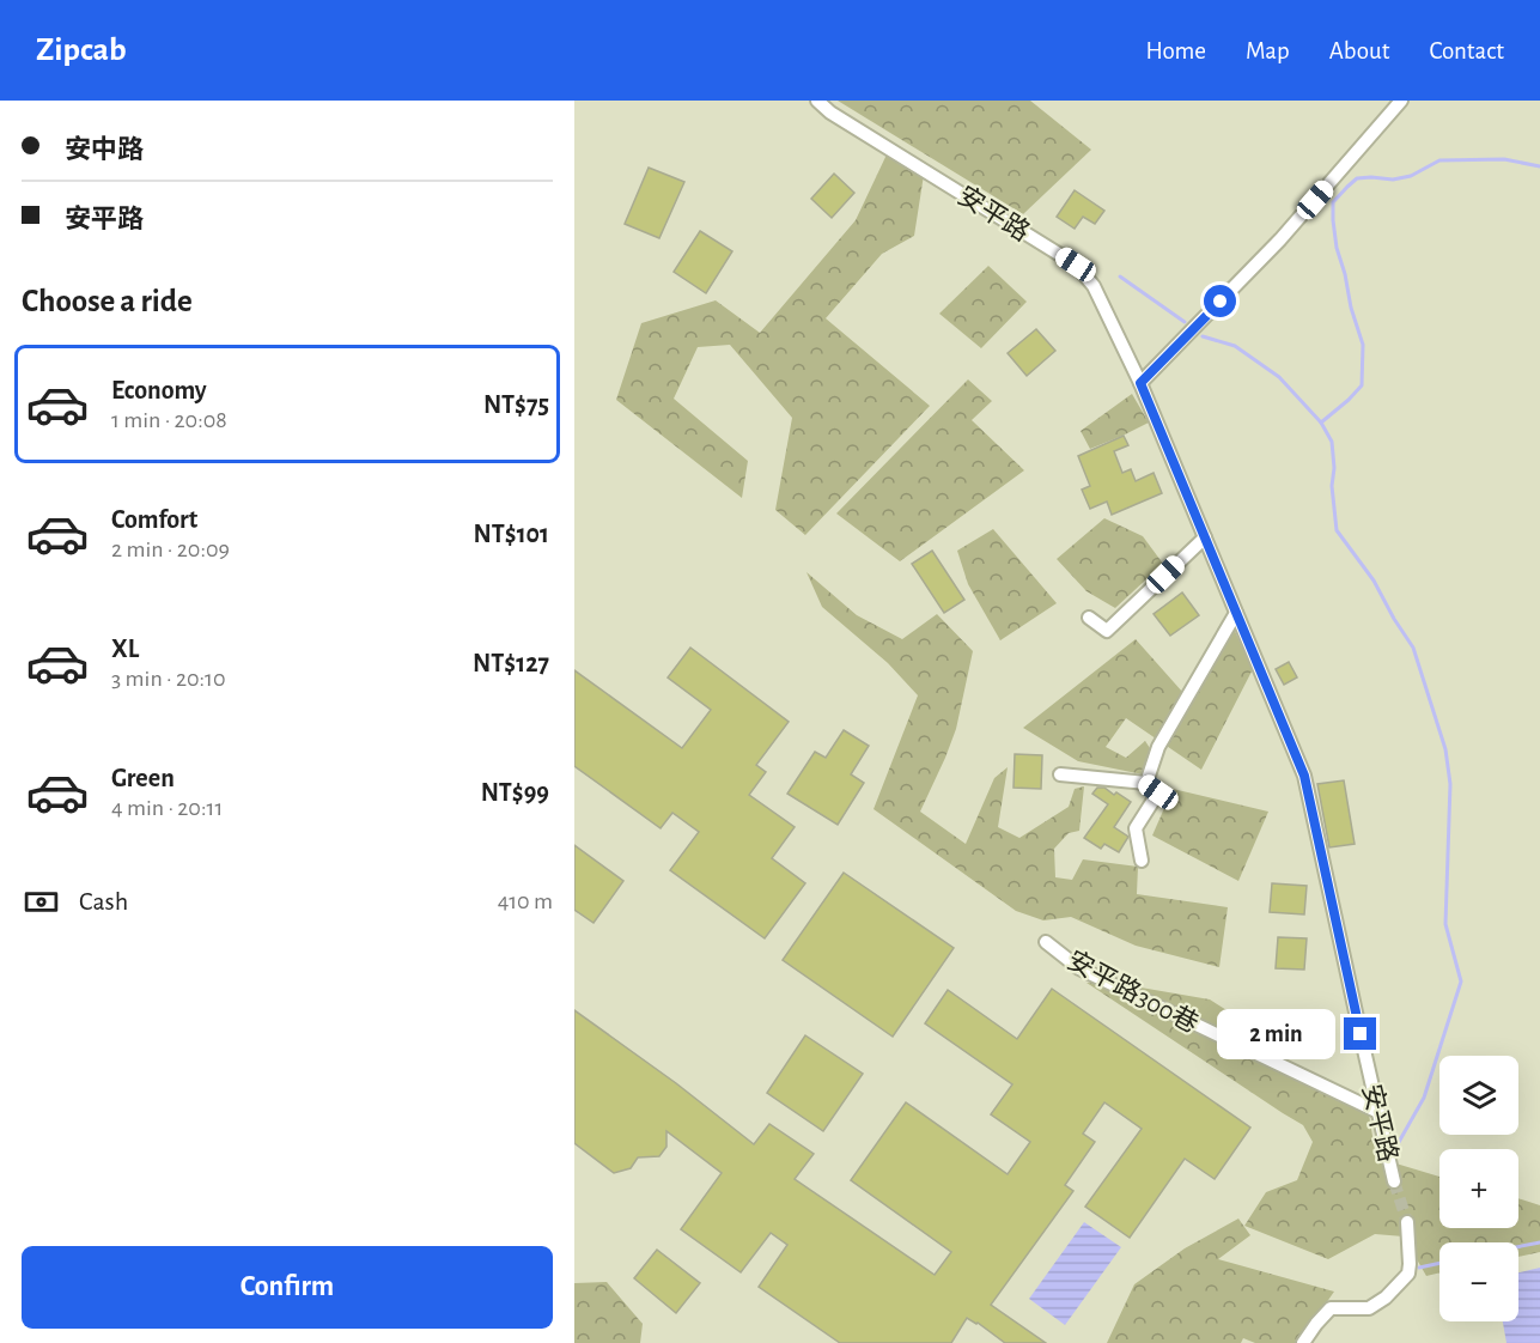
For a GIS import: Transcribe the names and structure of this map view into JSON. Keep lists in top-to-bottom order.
{
  "streets": {
    "street": ["安平路", "安平路300巷"]
  },
  "crossings": [
    ["安平路", "安平路300巷"]
  ],
  "page": {
    "header": "Zipcab",
    "nav": [
      "Home",
      "Map",
      "About",
      "Contact"
    ],
    "banner": ["安中路", "安平路"],
    "heading": "Choose a ride",
    "list": [
      {
        "name": "Economy",
        "note": "1 min · 20:08",
        "value": "NT$75"
      },
      {
        "name": "Comfort",
        "note": "2 min · 20:09",
        "value": "NT$101"
      },
      {
        "name": "XL",
        "note": "3 min · 20:10",
        "value": "NT$127"
      },
      {
        "name": "Green",
        "note": "4 min · 20:11",
        "value": "NT$99"
      }
    ],
    "pay": ["Cash", "410 m"],
    "bubble": "2 min",
    "map_buttons": ["+", "−"],
    "buttons": "Confirm"
  }
}
